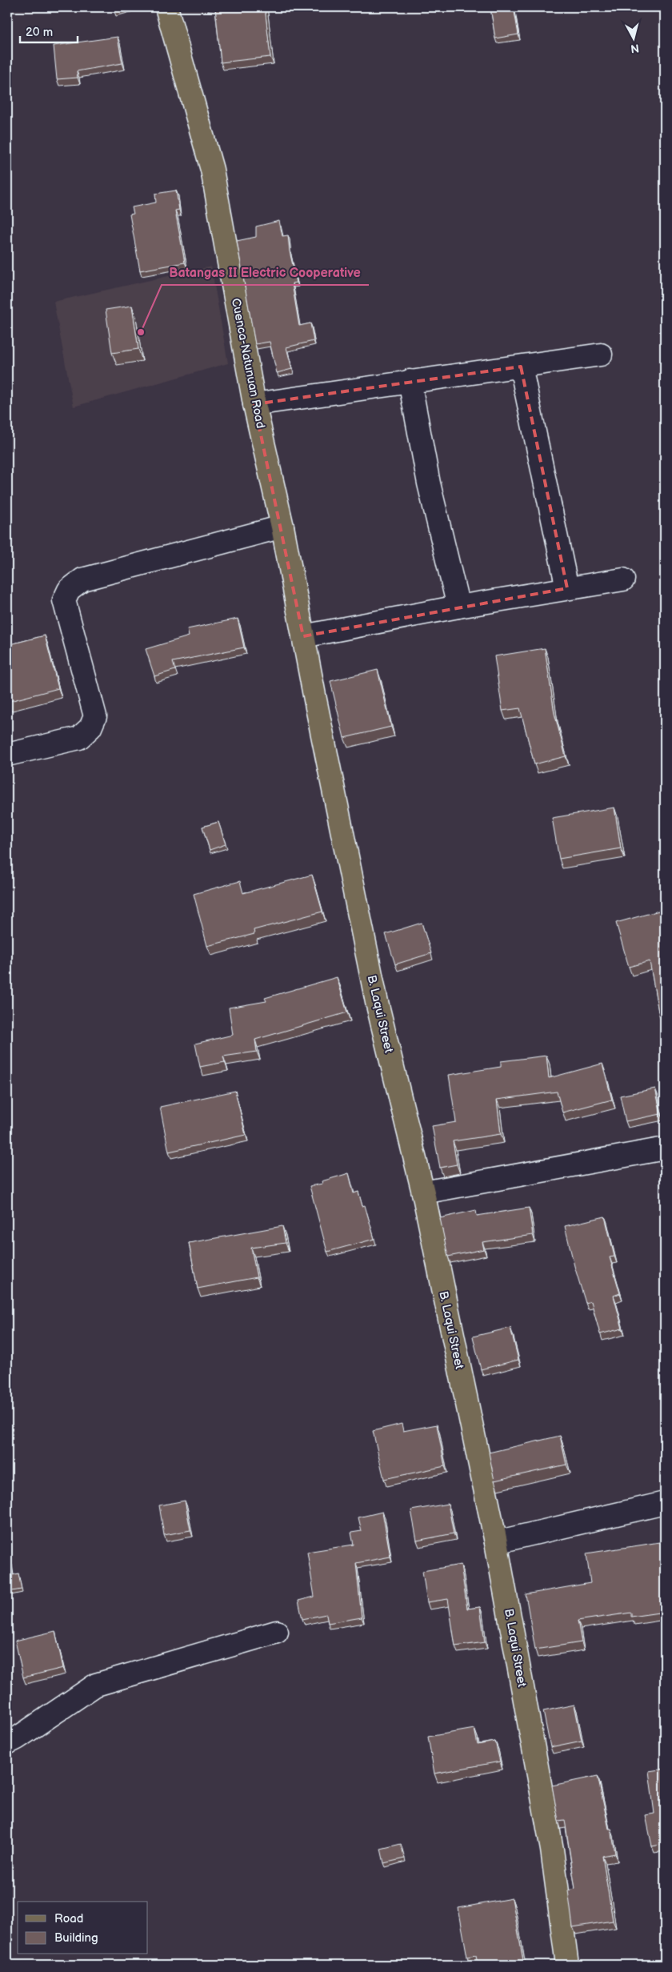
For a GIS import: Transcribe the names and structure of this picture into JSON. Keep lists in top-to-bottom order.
{
  "streets": {
    "main road": ["Cuenca-Natunuan Road", "B. Laqui Street"]
  },
  "crossings": [
    ["Cuenca-Natunuan Road", "B. Laqui Street"]
  ],
  "places": ["Batangas II Electric Cooperative"],
  "legend": ["Road", "Building"],
  "scale_bar": "20 m",
  "north": "bottom"
}
